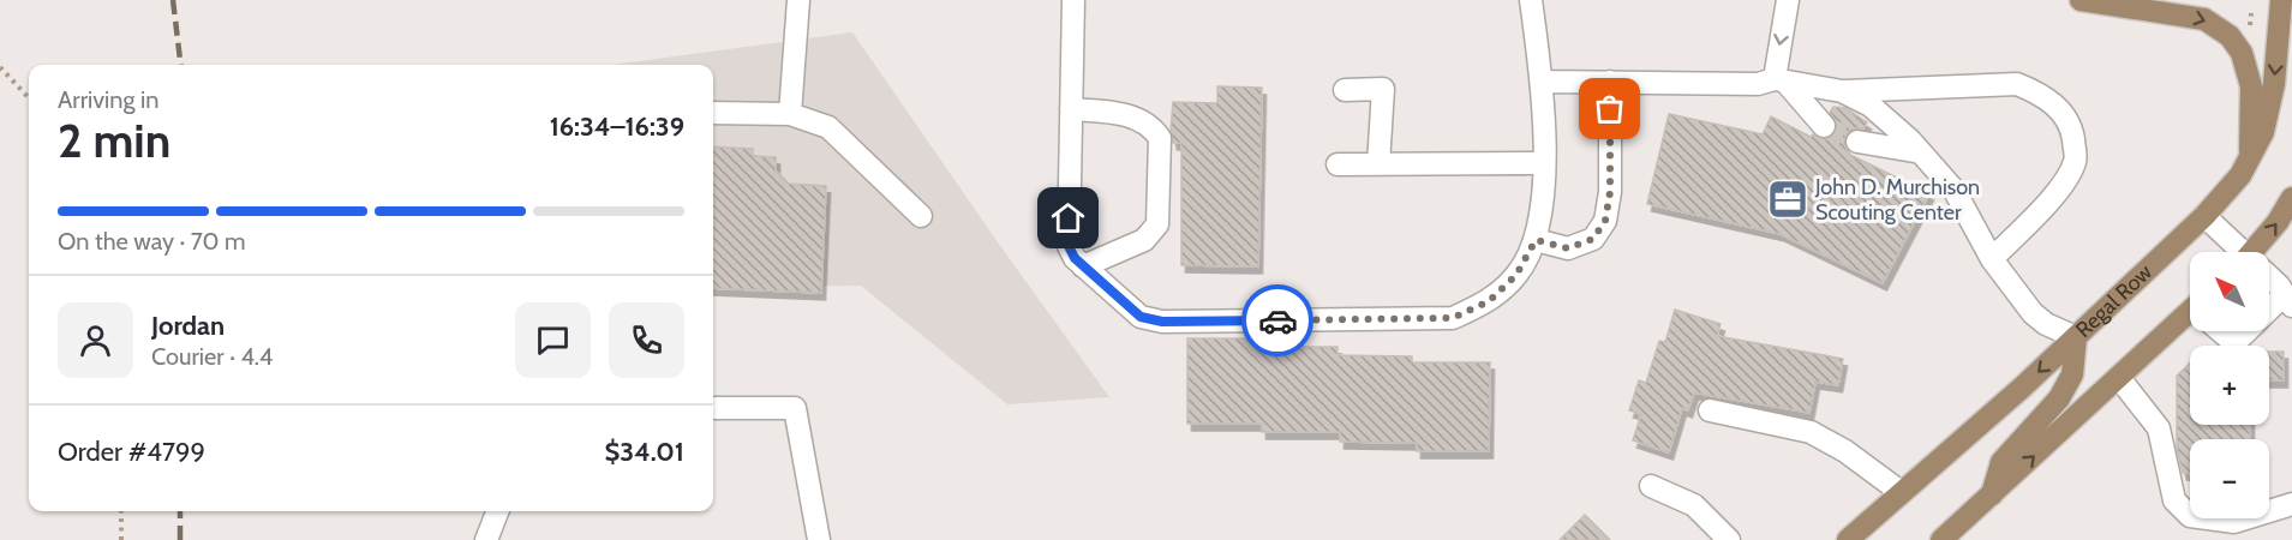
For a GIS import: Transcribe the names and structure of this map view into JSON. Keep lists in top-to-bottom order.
{
  "streets": {
    "main road": ["Regal Row"]
  },
  "places": {
    "office": ["John D. Murchison Scouting Center"]
  },
  "north": "top left",
  "page": {
    "heading": ["2 min", "Arriving in", "16:34–16:39"],
    "panel": [
      "Jordan",
      "Courier · 4.4",
      "Order #4799",
      "$34.01"
    ],
    "bar": "On the way · 70 m",
    "map_buttons": ["+", "−"]
  }
}
